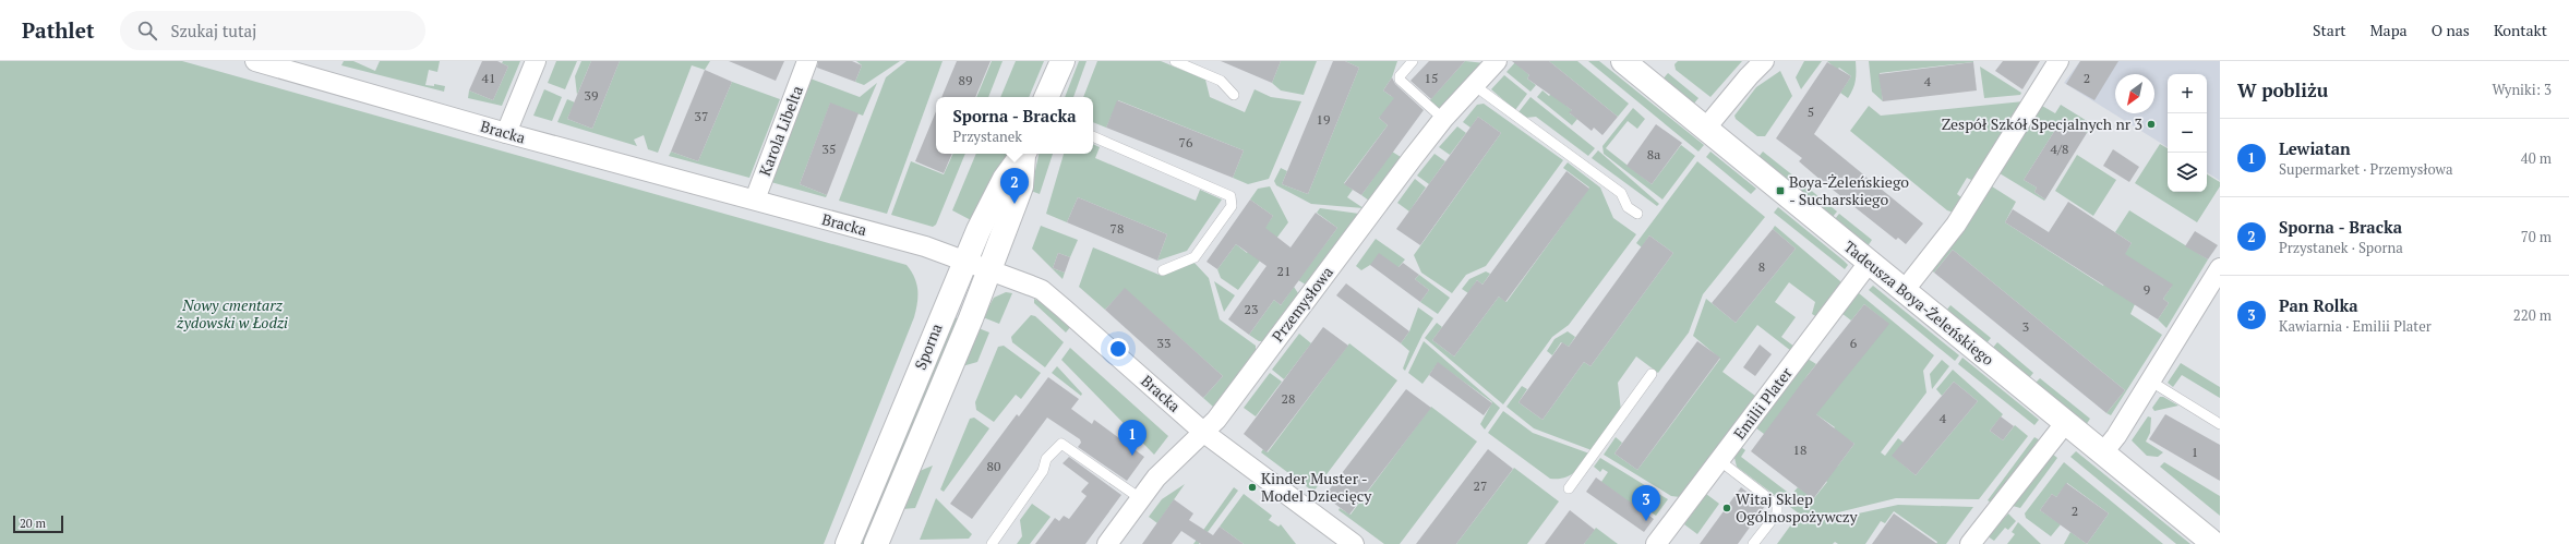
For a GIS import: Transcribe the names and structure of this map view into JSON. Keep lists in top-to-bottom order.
{
  "streets": {
    "street": [
      "Karola Libelta",
      "Bracka",
      "Tadeusza Boya-Żeleńskiego",
      "Przemysłowa",
      "Sporna",
      "Emilii Plater"
    ]
  },
  "crossings": [
    ["Karola Libelta", "Bracka"],
    ["Bracka", "Przemysłowa"],
    ["Bracka", "Sporna"],
    ["Tadeusza Boya-Żeleńskiego", "Emilii Plater"]
  ],
  "parks": ["Nowy cmentarz żydowski w Łodzi"],
  "places": {
    "other": ["Zespół Szkół Specjalnych nr 3", "Kinder Muster - Model Dziecięcy", "Witaj Sklep Ogólnospożywczy"],
    "transit": ["Boya-Żeleńskiego - Sucharskiego"]
  },
  "house_numbers": [
    "41",
    "15",
    "2",
    "89",
    "4",
    "39",
    "5",
    "37",
    "19",
    "76",
    "35",
    "4/8",
    "8a",
    "78",
    "8",
    "21",
    "9",
    "23",
    "3",
    "33",
    "6",
    "28",
    "4",
    "18",
    "1",
    "80",
    "27",
    "2"
  ],
  "scale_bar": "20 m",
  "north": "bottom left",
  "page": {
    "header": "Pathlet",
    "search": "Szukaj tutaj",
    "nav": [
      "Start",
      "Mapa",
      "O nas",
      "Kontakt"
    ],
    "heading": ["W pobliżu", "Wyniki: 3"],
    "map_buttons": ["+", "−"],
    "popup": ["Sporna - Bracka", "Przystanek"],
    "list": [
      {
        "mark": "1",
        "name": "Lewiatan",
        "note": "Supermarket · Przemysłowa",
        "value": "40 m"
      },
      {
        "mark": "2",
        "name": "Sporna - Bracka",
        "note": "Przystanek · Sporna",
        "value": "70 m"
      },
      {
        "mark": "3",
        "name": "Pan Rolka",
        "note": "Kawiarnia · Emilii Plater",
        "value": "220 m"
      }
    ],
    "pins": ["2", "1", "3"],
    "scale": "20 m"
  }
}
